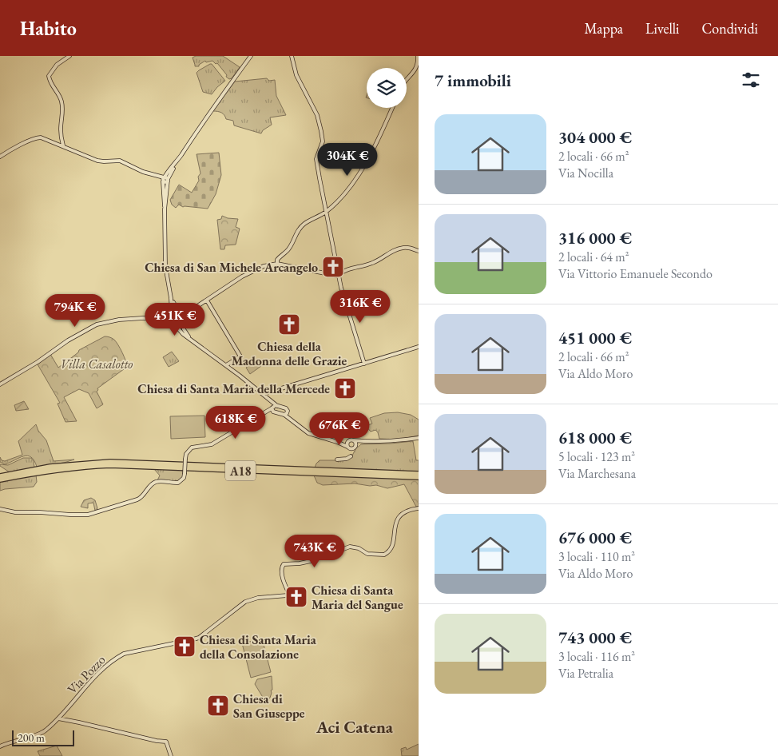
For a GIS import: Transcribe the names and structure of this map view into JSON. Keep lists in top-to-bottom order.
{
  "streets": {
    "highway": ["A18"],
    "street": ["Via Pozzo"]
  },
  "districts": ["Aci Catena"],
  "parks": ["Villa Casalotto"],
  "places": {
    "church": [
      "Chiesa di San Michele Arcangelo",
      "Chiesa della Madonna delle Grazie",
      "Chiesa di Santa Maria della Mercede",
      "Chiesa di Santa Maria del Sangue",
      "Chiesa di Santa Maria della Consolazione",
      "Chiesa di San Giuseppe"
    ]
  },
  "scale_bar": "200 m",
  "page": {
    "header": "Habito",
    "nav": ["Mappa", "Livelli", "Condividi"],
    "heading": "7 immobili",
    "list": [
      {
        "name": "304 000 €",
        "note": "2 locali · 66 m² · Via Nocilla"
      },
      {
        "name": "316 000 €",
        "note": "2 locali · 64 m² · Via Vittorio Emanuele Secondo"
      },
      {
        "name": "451 000 €",
        "note": "2 locali · 66 m² · Via Aldo Moro"
      },
      {
        "name": "618 000 €",
        "note": "5 locali · 123 m² · Via Marchesana"
      },
      {
        "name": "676 000 €",
        "note": "3 locali · 110 m² · Via Aldo Moro"
      },
      {
        "name": "743 000 €",
        "note": "3 locali · 116 m² · Via Petralia"
      }
    ],
    "price": [
      "304K €",
      "316K €",
      "794K €",
      "451K €",
      "618K €",
      "676K €",
      "743K €"
    ],
    "scale": "200 m"
  }
}
